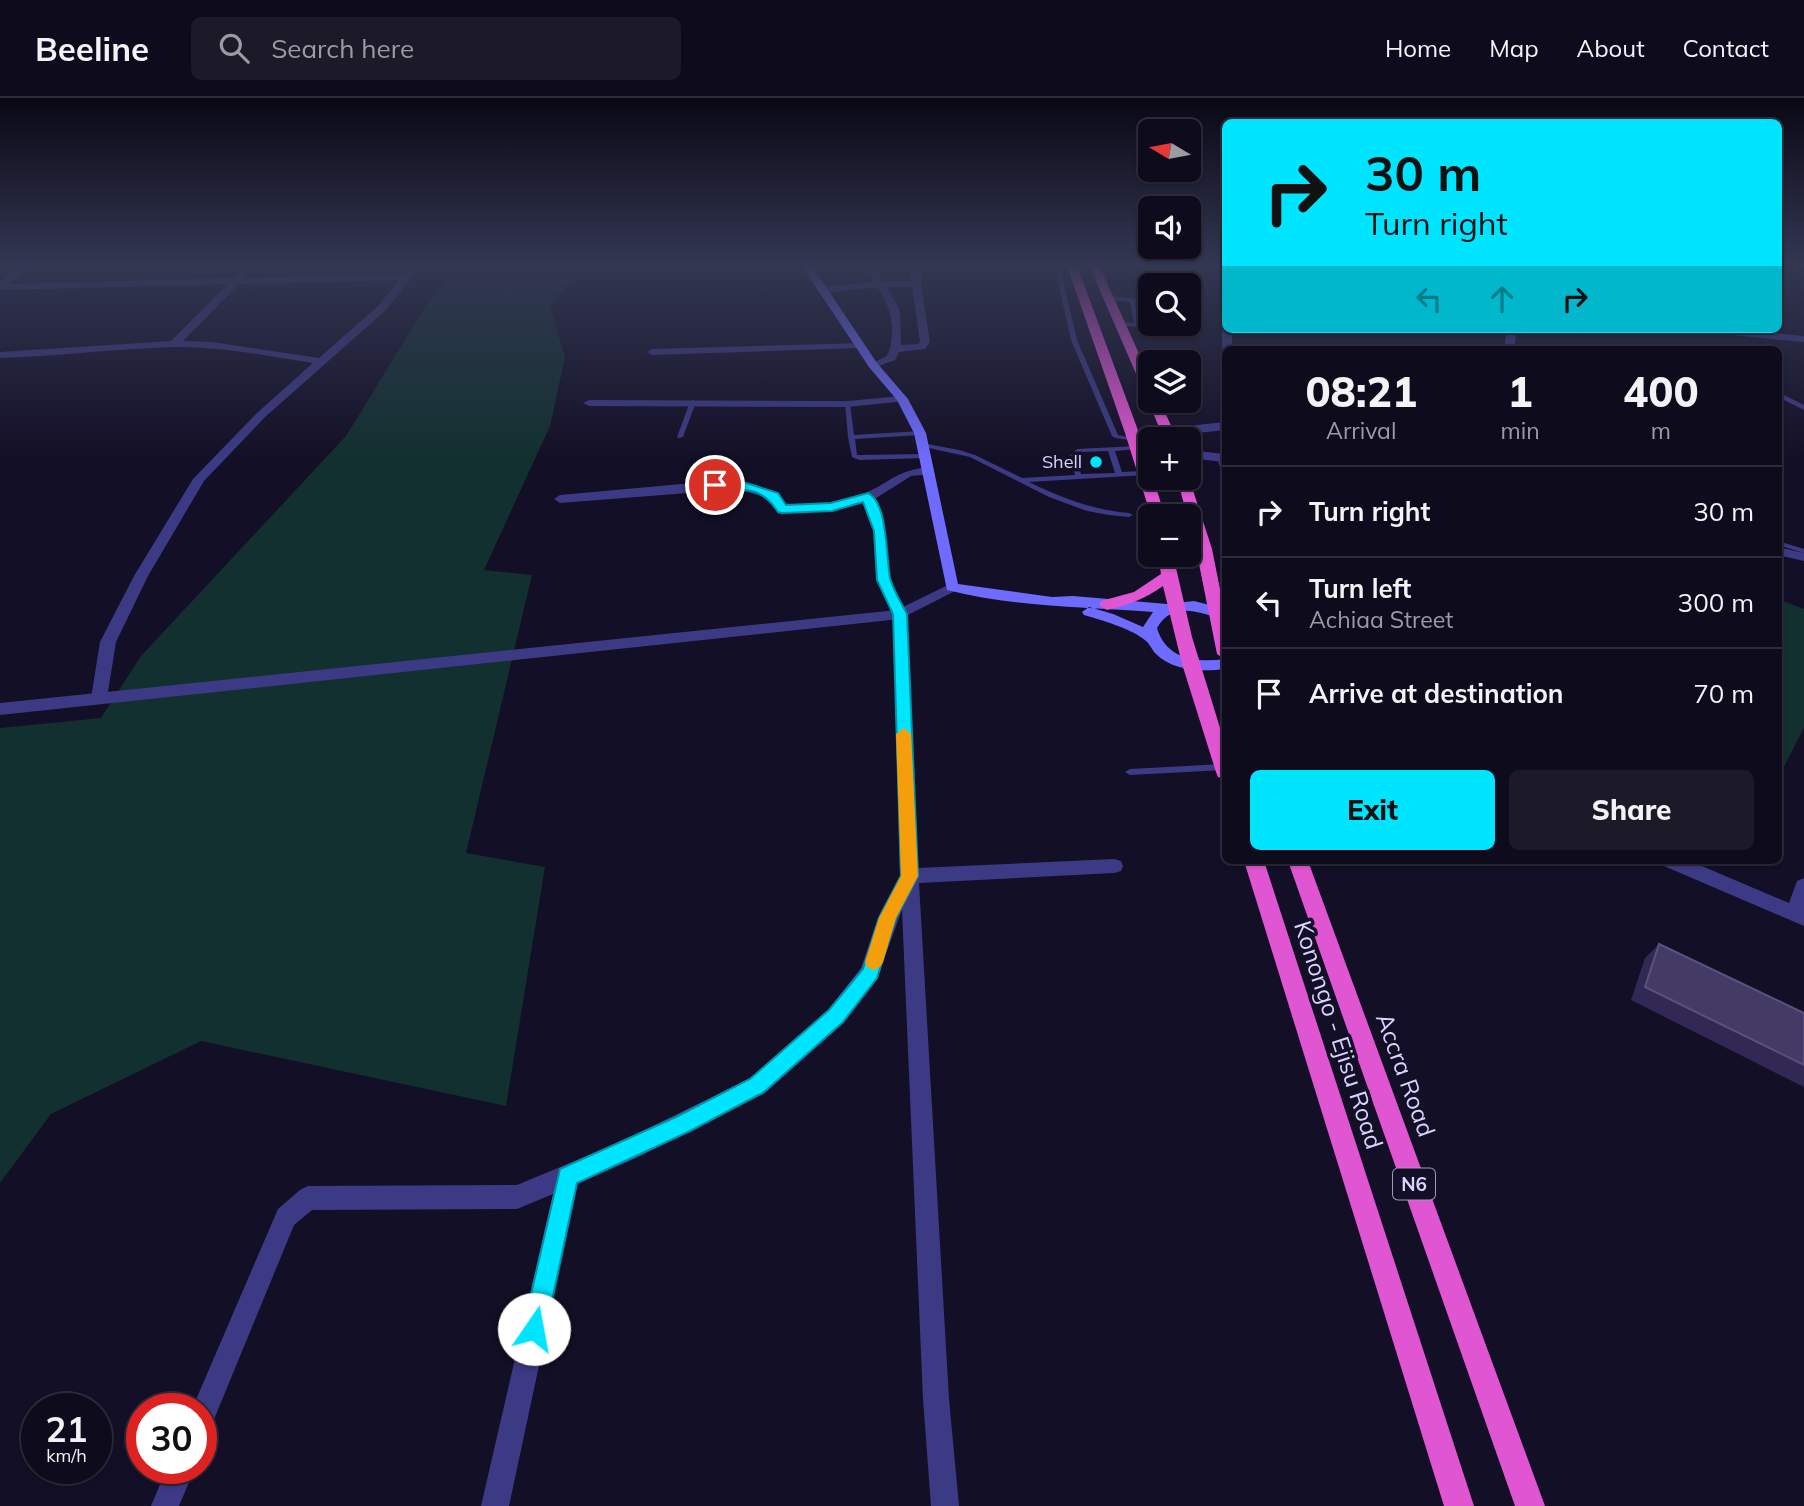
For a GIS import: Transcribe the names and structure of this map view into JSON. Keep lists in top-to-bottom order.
{
  "streets": {
    "highway": ["Konongo - Ejisu Road", "Accra Road", "N6"]
  },
  "places": ["Shell"],
  "north": "left",
  "page": {
    "header": "Beeline",
    "search": "Search here",
    "nav": [
      "Home",
      "Map",
      "About",
      "Contact"
    ],
    "map_buttons": ["+", "−"],
    "turn": ["30 m", "Turn right"],
    "eta": [
      "08:21",
      "Arrival",
      "1",
      "min",
      "400",
      "m"
    ],
    "list": [
      {
        "name": "Turn right",
        "value": "30 m"
      },
      {
        "name": "Turn left",
        "note": "Achiaa Street",
        "value": "300 m"
      },
      {
        "name": "Arrive at destination",
        "value": "70 m"
      }
    ],
    "buttons": ["Exit", "Share"],
    "speed": "21 km/h",
    "limit": "30"
  }
}
